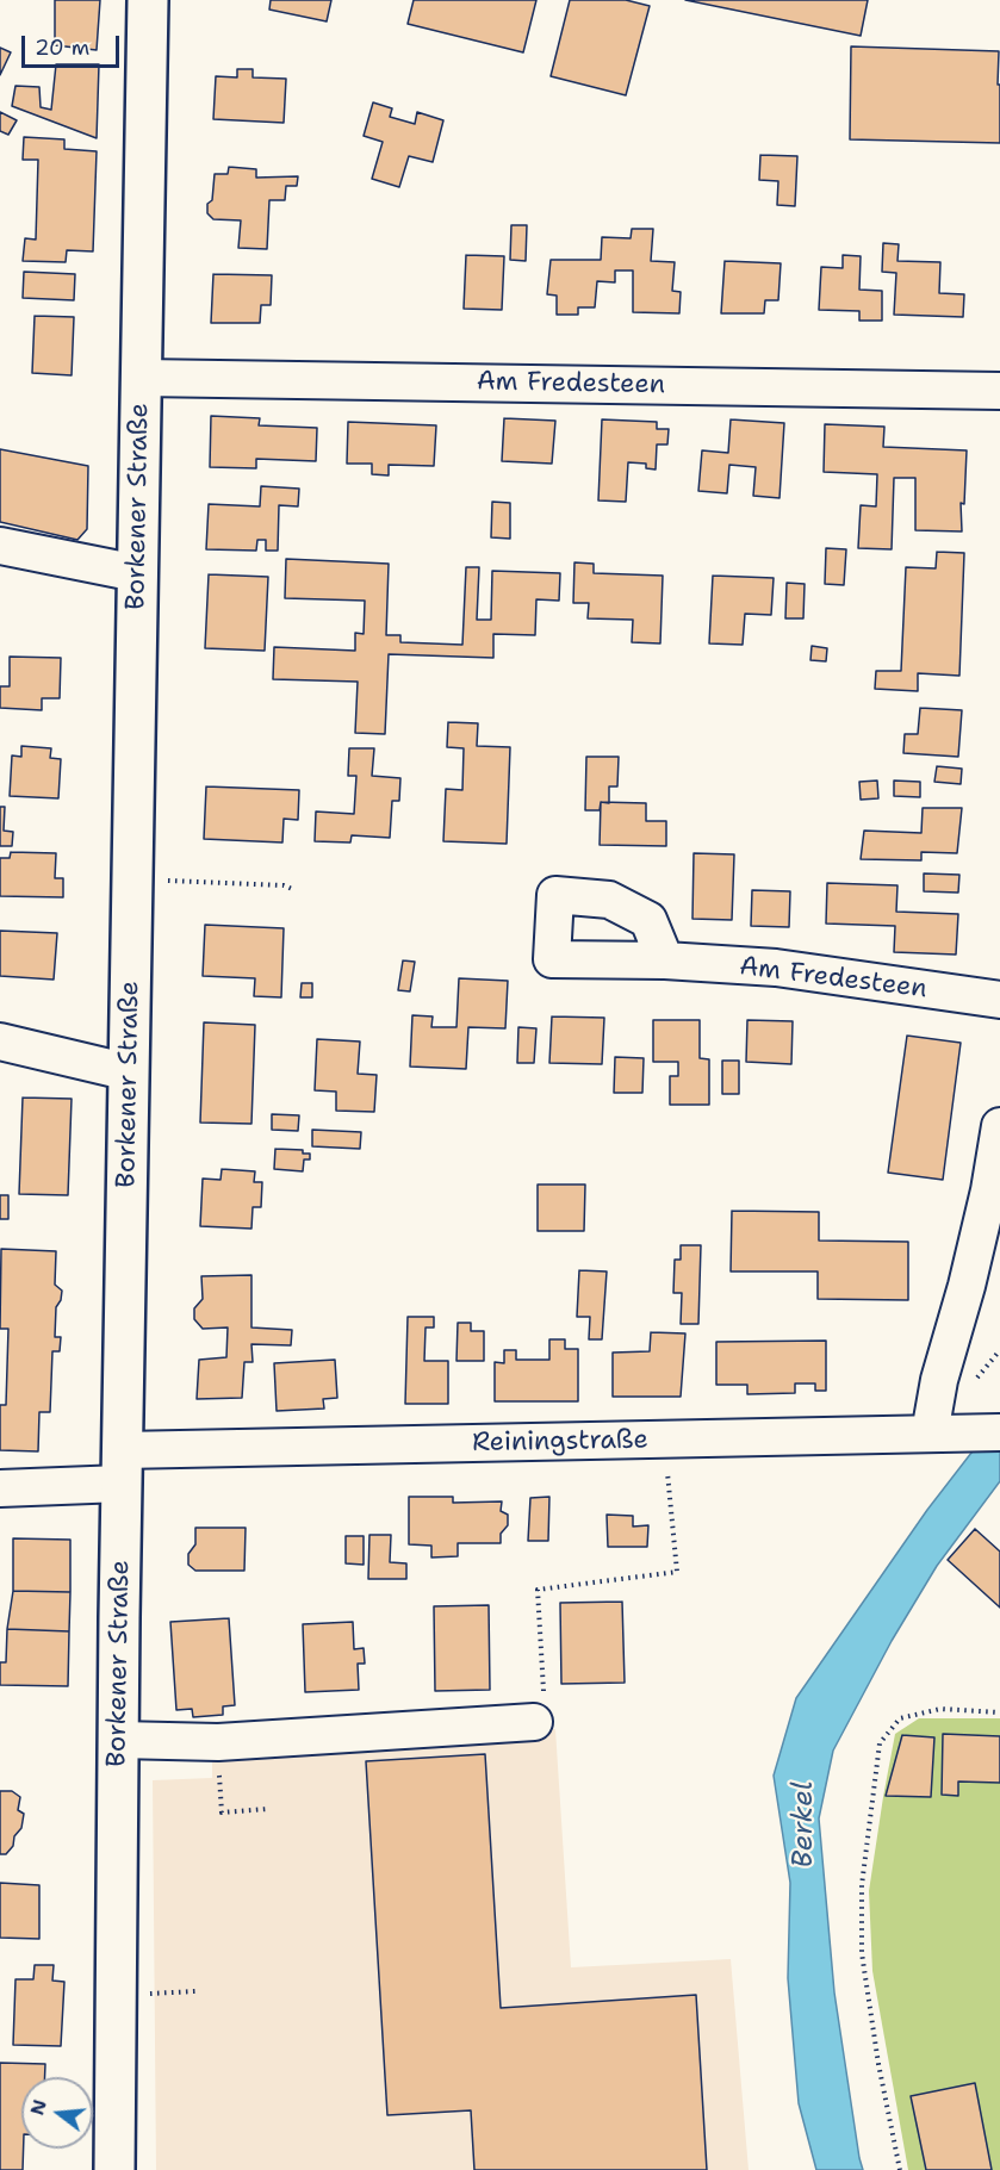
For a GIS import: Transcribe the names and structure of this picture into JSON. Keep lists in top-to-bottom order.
{
  "streets": {
    "street": ["Am Fredesteen", "Borkener Straße", "Reiningstraße"]
  },
  "crossings": [
    ["Am Fredesteen", "Borkener Straße"],
    ["Borkener Straße", "Reiningstraße"]
  ],
  "water": ["Berkel"],
  "scale_bar": "20 m",
  "north": "left"
}
